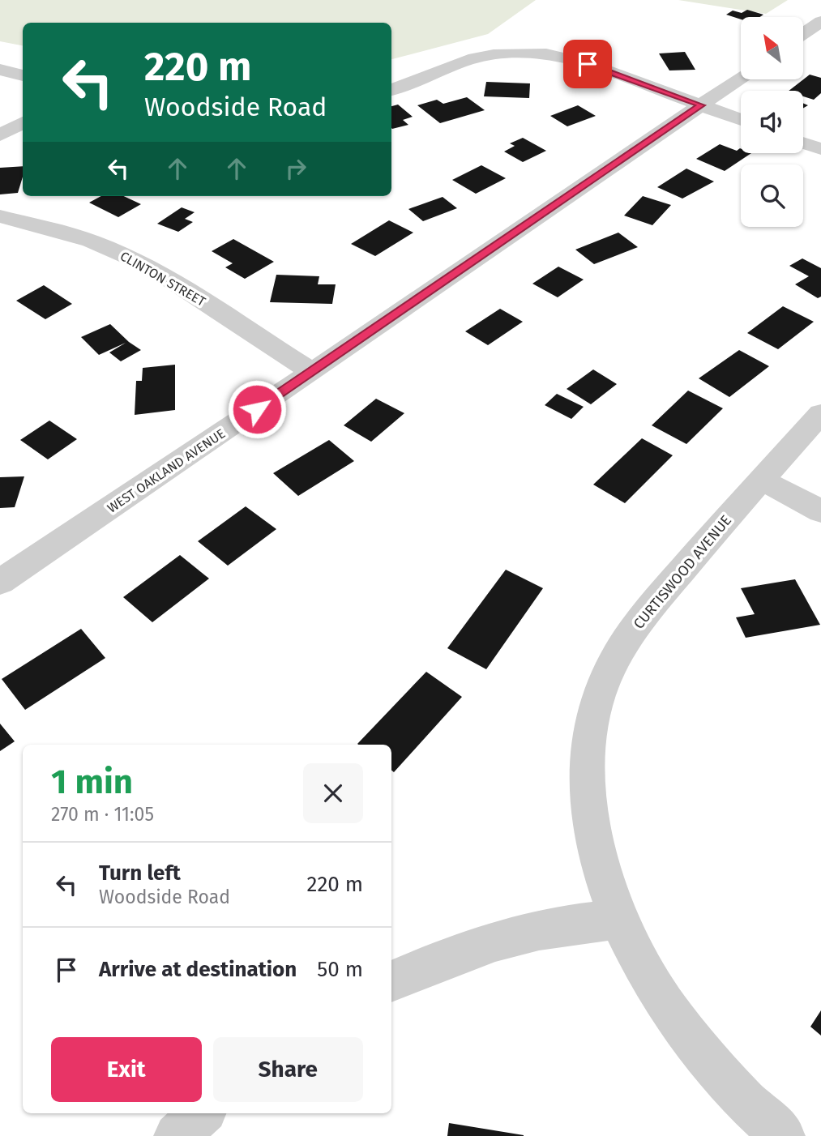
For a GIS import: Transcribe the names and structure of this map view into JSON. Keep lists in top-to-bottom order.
{
  "streets": {
    "street": ["CLINTON STREET", "WEST OAKLAND AVENUE", "CURTISWOOD AVENUE"]
  },
  "crossings": [
    ["CLINTON STREET", "WEST OAKLAND AVENUE"]
  ],
  "north": "top left",
  "page": {
    "turn": ["220 m", "Woodside Road"],
    "heading": ["1 min", "270 m · 11:05"],
    "list": [
      {
        "name": "Turn left",
        "note": "Woodside Road",
        "value": "220 m"
      },
      {
        "name": "Arrive at destination",
        "value": "50 m"
      }
    ],
    "buttons": ["Exit", "Share"]
  }
}
